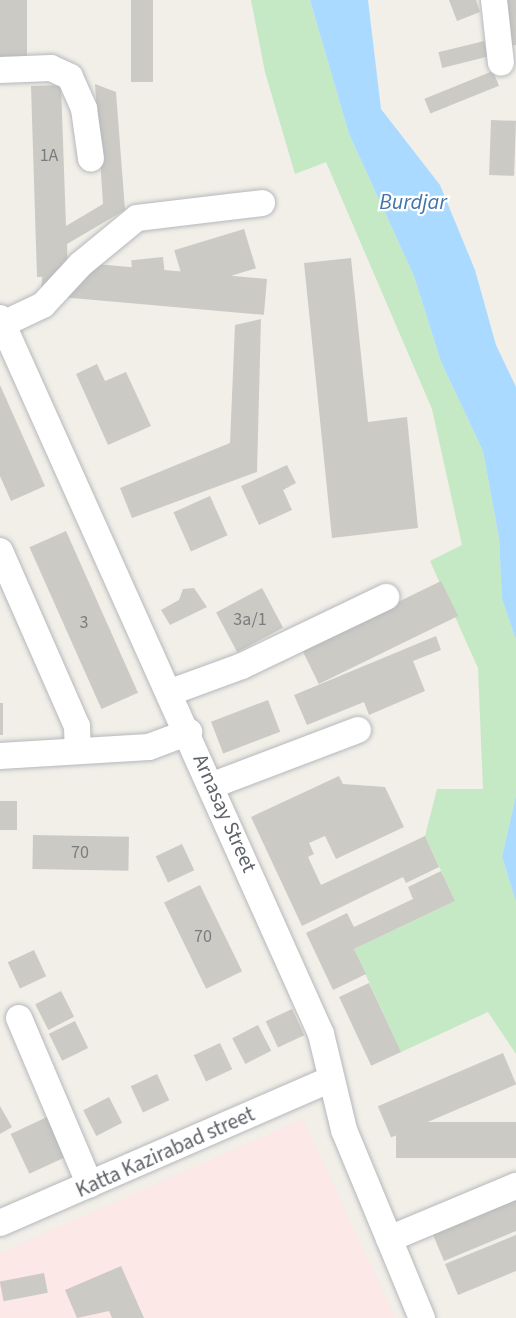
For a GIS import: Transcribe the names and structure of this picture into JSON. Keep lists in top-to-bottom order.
{
  "streets": {
    "street": ["Arnasay Street", "Katta Kazirabad street"]
  },
  "crossings": [
    ["Arnasay Street", "Katta Kazirabad street"]
  ],
  "water": ["Burdjar"],
  "house_numbers": [
    "1A",
    "3a/1",
    "3",
    "70",
    "70"
  ]
}
